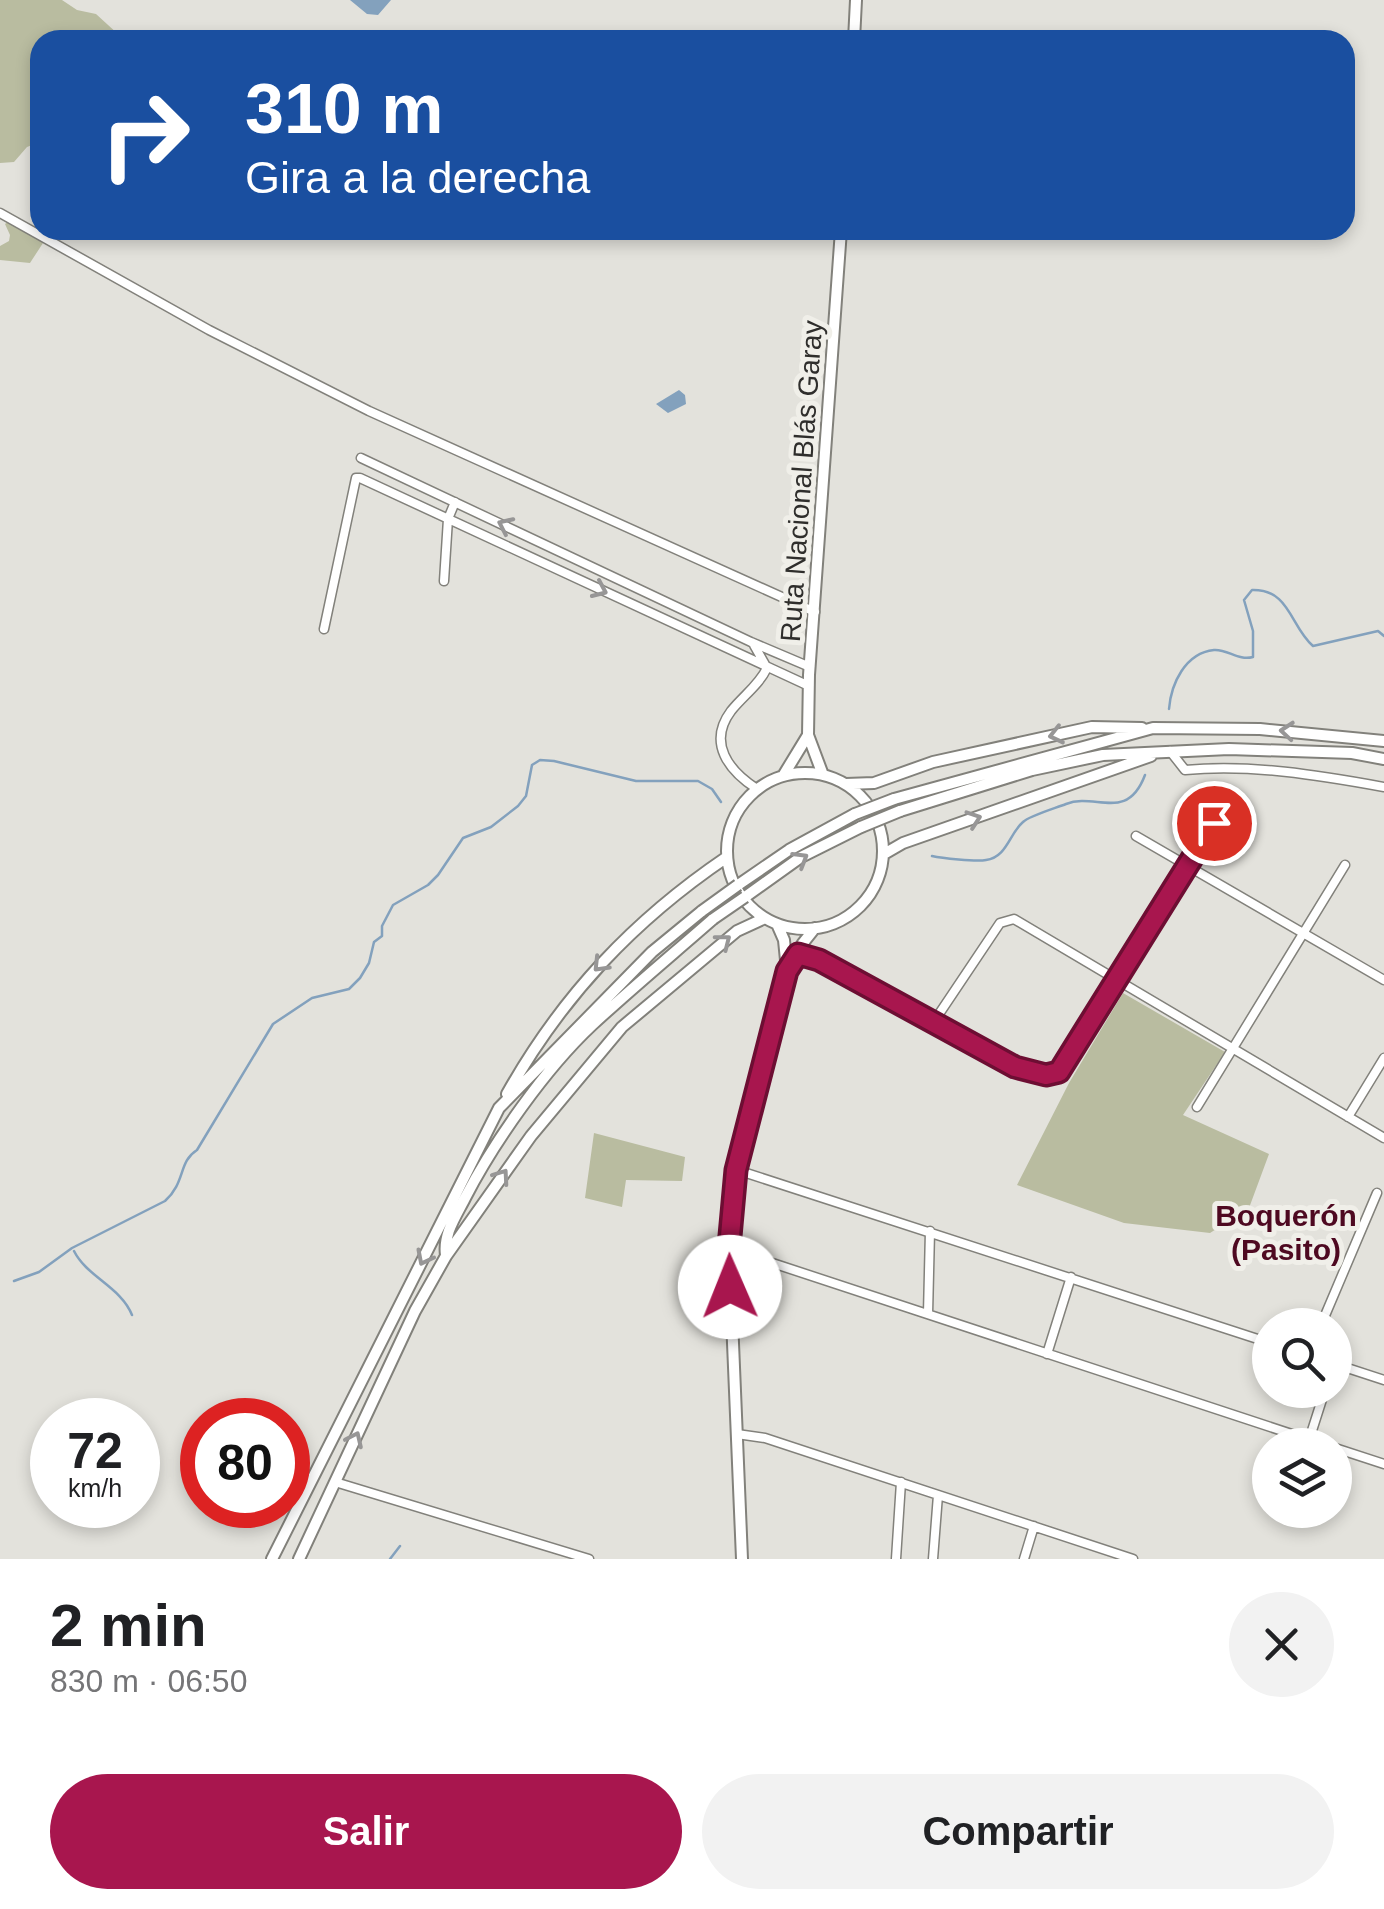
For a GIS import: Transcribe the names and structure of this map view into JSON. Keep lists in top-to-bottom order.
{
  "streets": {
    "highway": ["Ruta Nacional Blás Garay"]
  },
  "districts": ["Boquerón (Pasito)"],
  "page": {
    "turn": ["310 m", "Gira a la derecha"],
    "speed": "72 km/h",
    "limit": "80",
    "heading": ["2 min", "830 m · 06:50"],
    "buttons": ["Salir", "Compartir"]
  }
}
